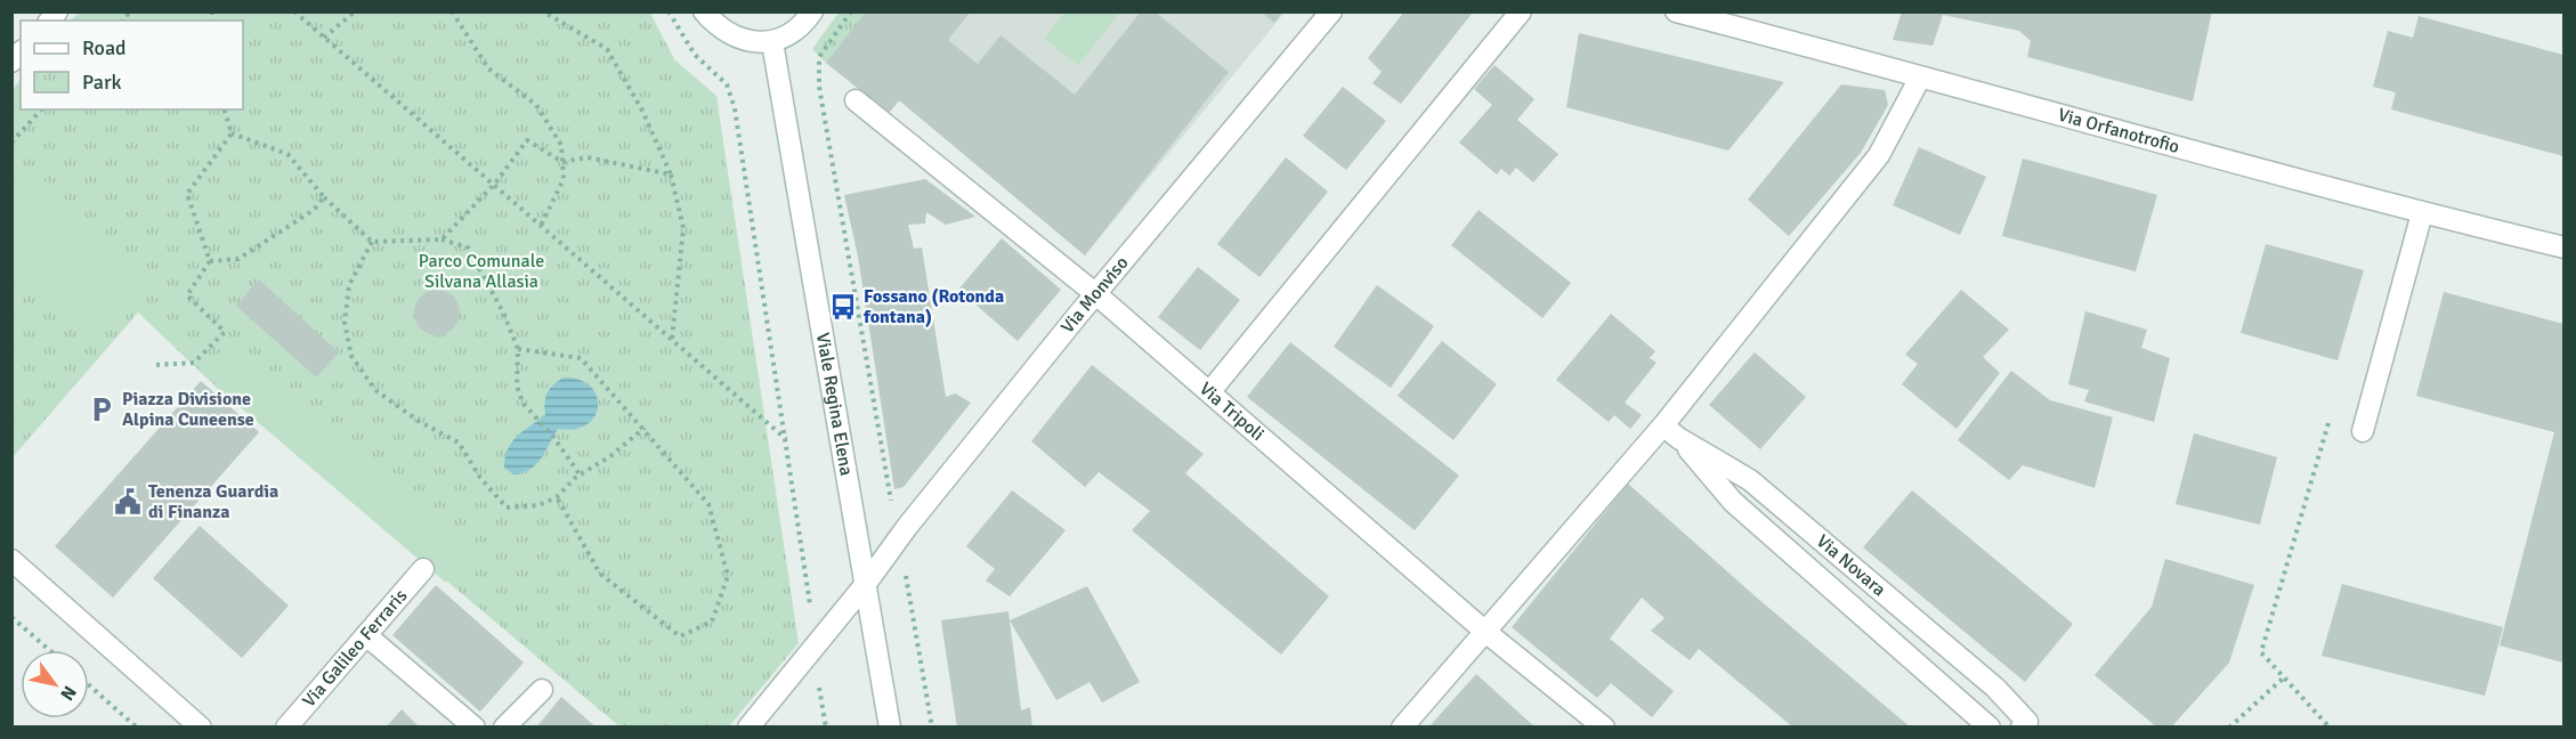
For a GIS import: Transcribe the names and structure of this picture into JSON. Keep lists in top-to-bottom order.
{
  "streets": {
    "street": [
      "Via Orfanotrofio",
      "Via Monviso",
      "Viale Regina Elena",
      "Via Tripoli",
      "Via Novara",
      "Via Galileo Ferraris"
    ]
  },
  "crossings": [
    ["Via Monviso", "Viale Regina Elena"],
    ["Via Monviso", "Via Tripoli"]
  ],
  "parks": ["Parco Comunale Silvana Allasia"],
  "places": {
    "bus stop": ["Fossano (Rotonda fontana)"],
    "parking": ["Piazza Divisione Alpina Cuneense"],
    "public building": ["Tenenza Guardia di Finanza"]
  },
  "legend": ["Road", "Park"],
  "north": "bottom right"
}
